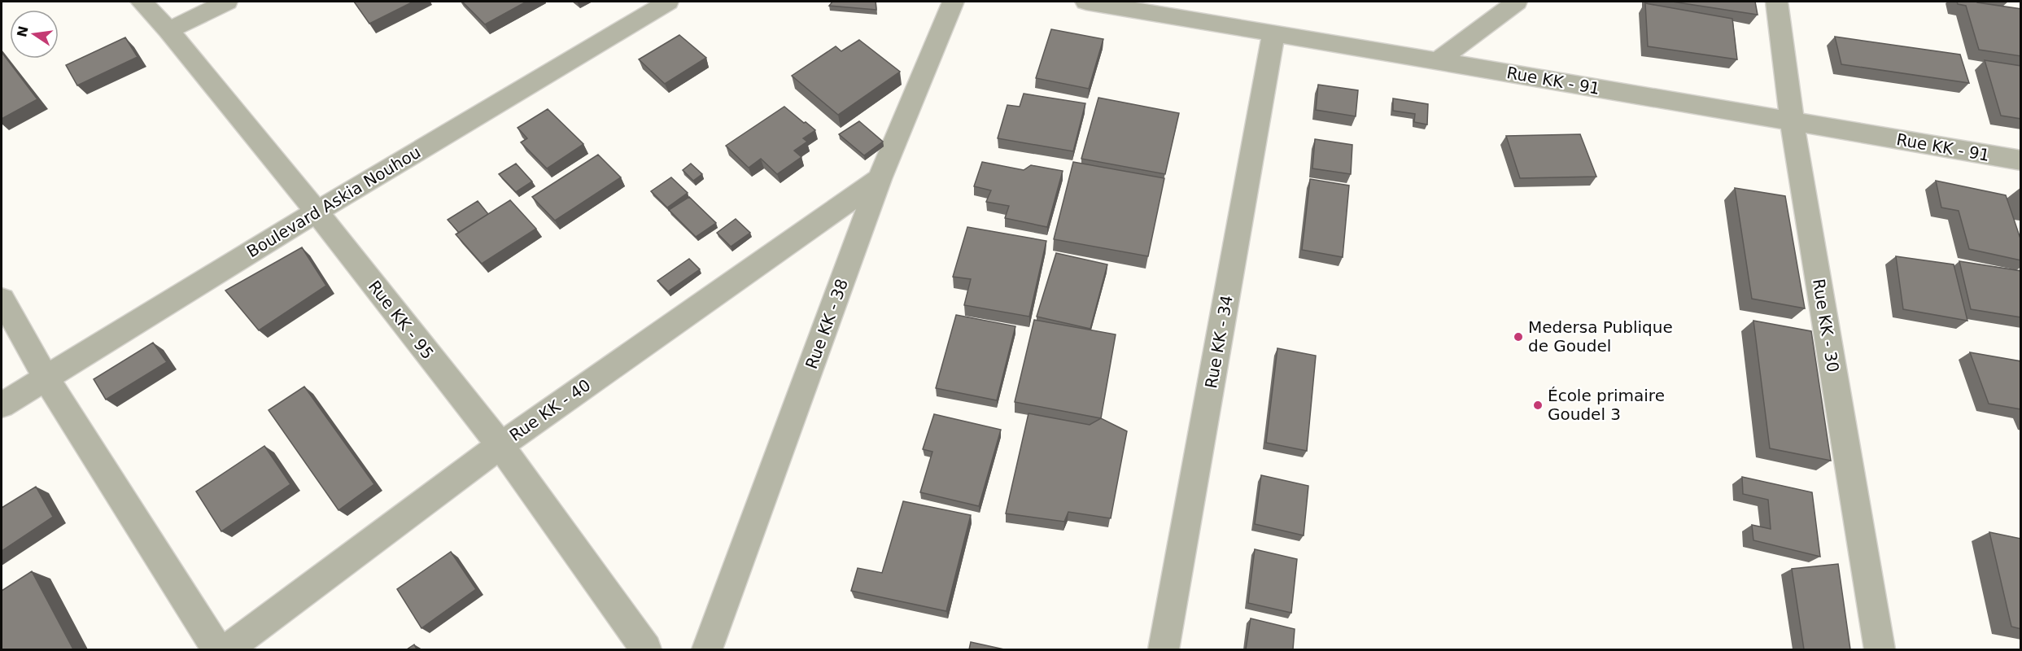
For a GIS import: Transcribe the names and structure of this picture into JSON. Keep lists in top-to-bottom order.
{
  "streets": {
    "street": [
      "Rue KK - 91",
      "Boulevard Askia Nouhou",
      "Rue KK - 95",
      "Rue KK - 38",
      "Rue KK - 30",
      "Rue KK - 34",
      "Rue KK - 40"
    ]
  },
  "crossings": [
    ["Rue KK - 91", "Rue KK - 30"],
    ["Rue KK - 91", "Rue KK - 34"],
    ["Boulevard Askia Nouhou", "Rue KK - 95"],
    ["Rue KK - 95", "Rue KK - 40"],
    ["Rue KK - 38", "Rue KK - 40"]
  ],
  "places": ["Medersa Publique de Goudel", "École primaire Goudel 3"],
  "north": "left"
}
